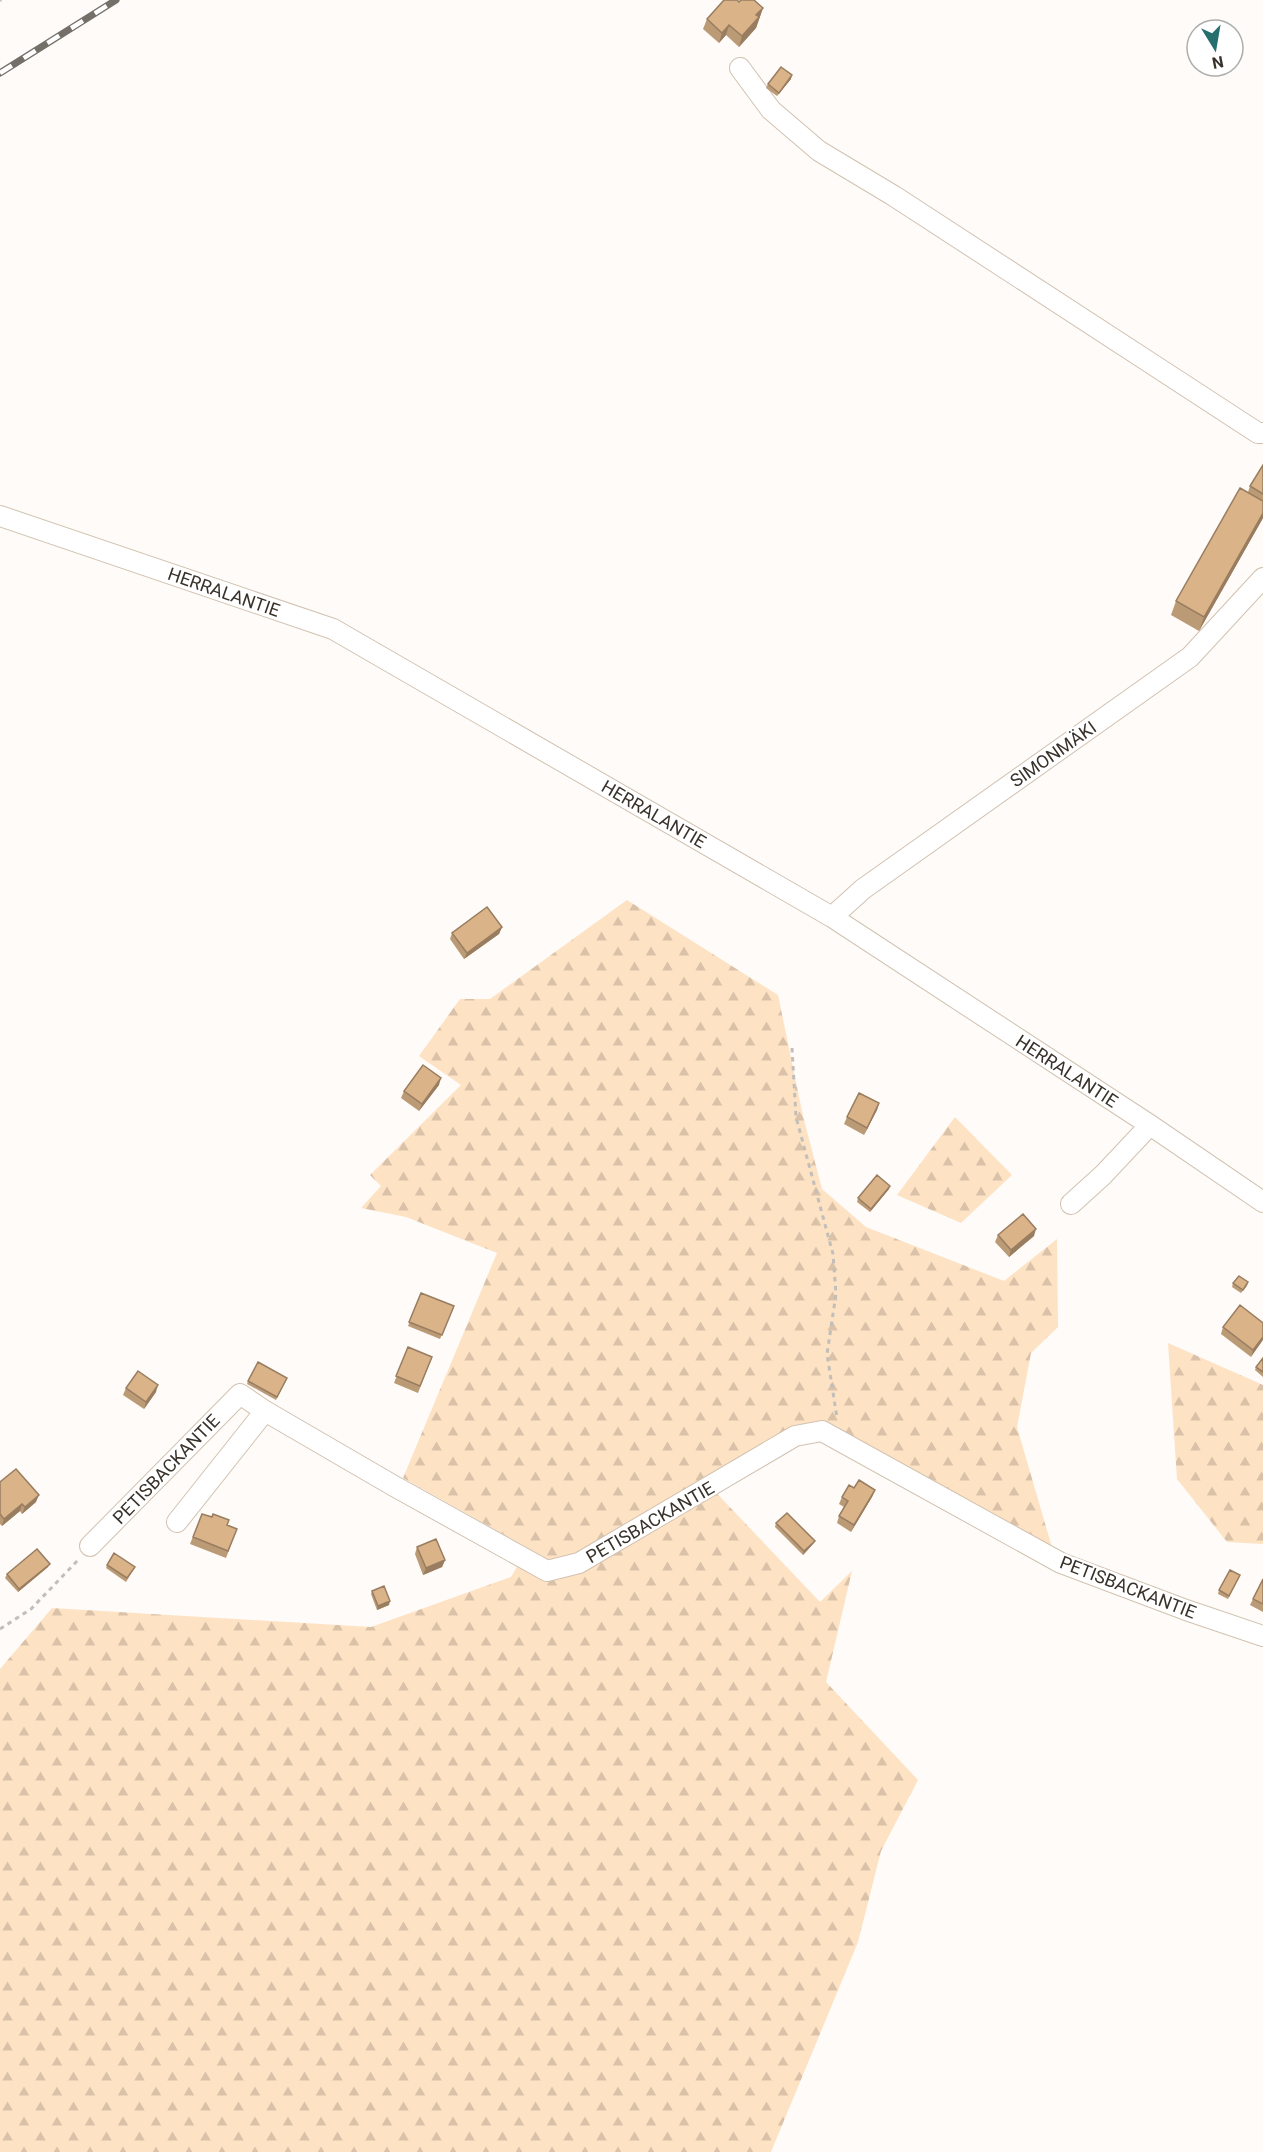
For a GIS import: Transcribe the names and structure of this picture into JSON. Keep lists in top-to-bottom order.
{
  "streets": {
    "street": ["HERRALANTIE", "SIMONMÄKI", "PETISBACKANTIE"]
  },
  "crossings": [
    ["HERRALANTIE", "SIMONMÄKI"]
  ],
  "north": "bottom"
}
